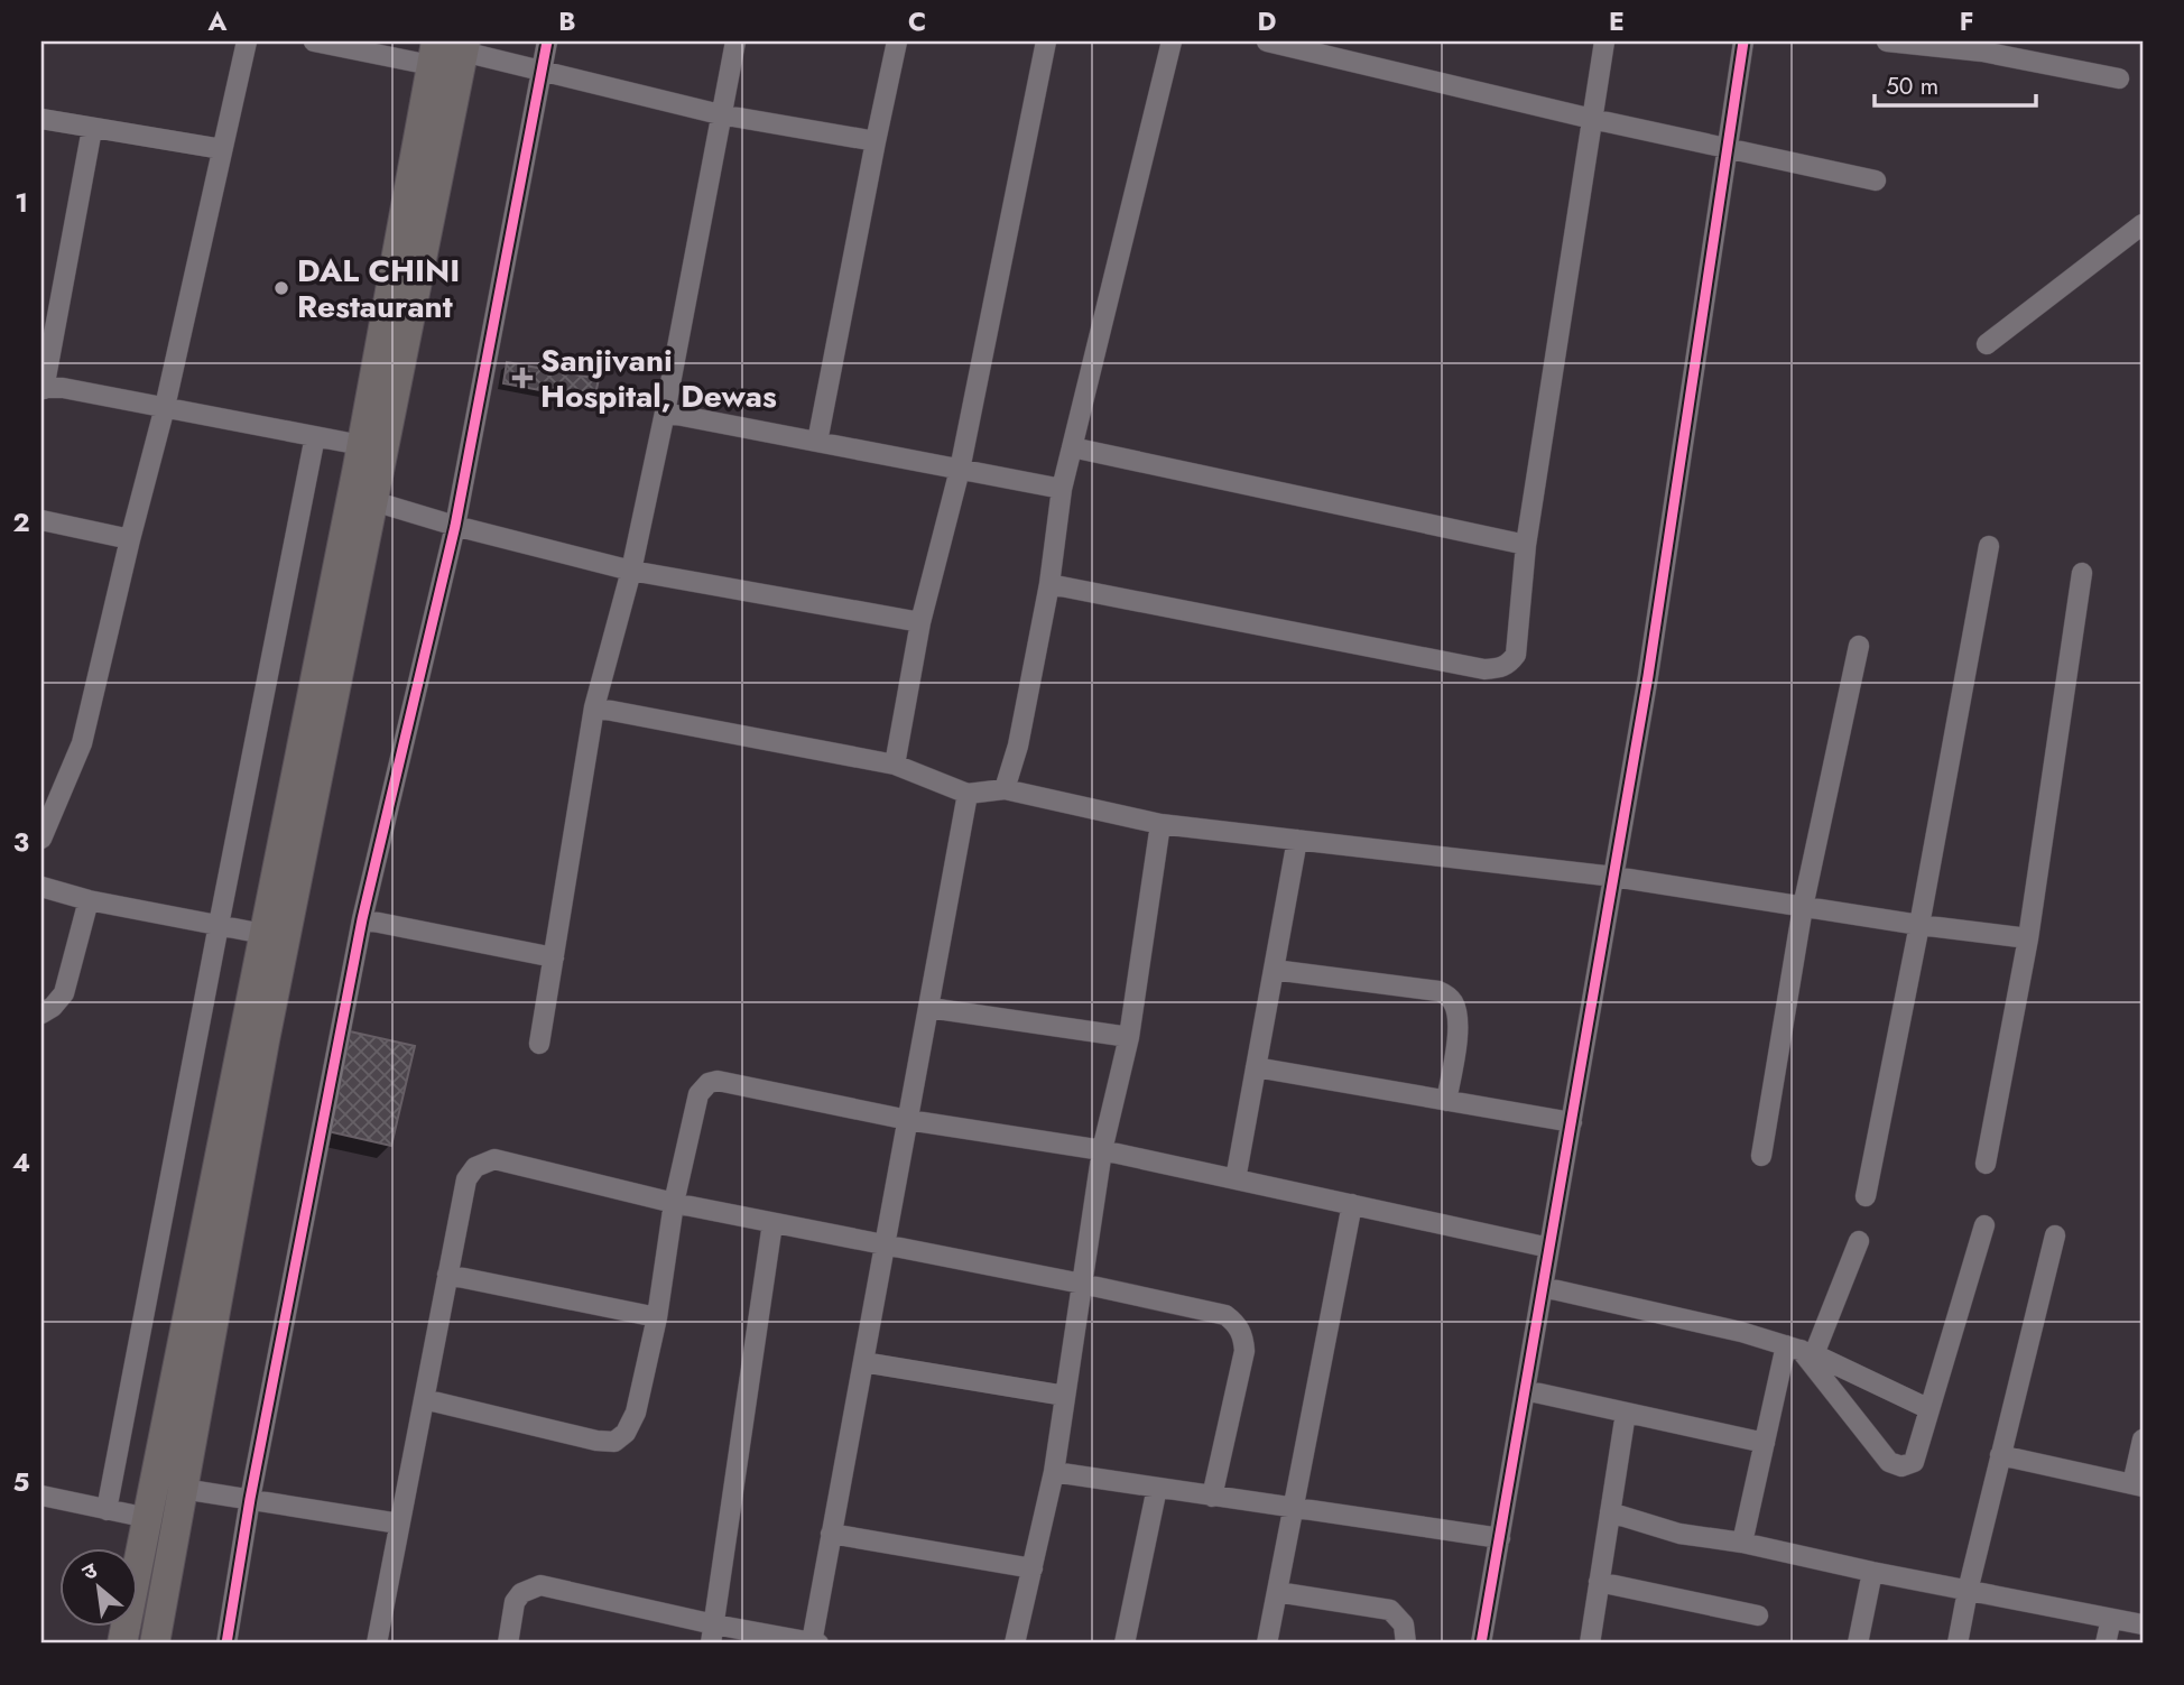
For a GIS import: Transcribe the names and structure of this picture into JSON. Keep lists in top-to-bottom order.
{
  "places": {
    "other": ["DAL CHINI Restaurant"],
    "health": ["Sanjivani Hospital, Dewas"]
  },
  "scale_bar": "50 m",
  "north": "top left",
  "grid": {
    "columns": [
      "A",
      "B",
      "C",
      "D",
      "E",
      "F"
    ],
    "rows": [
      "1",
      "2",
      "3",
      "4",
      "5"
    ]
  }
}
